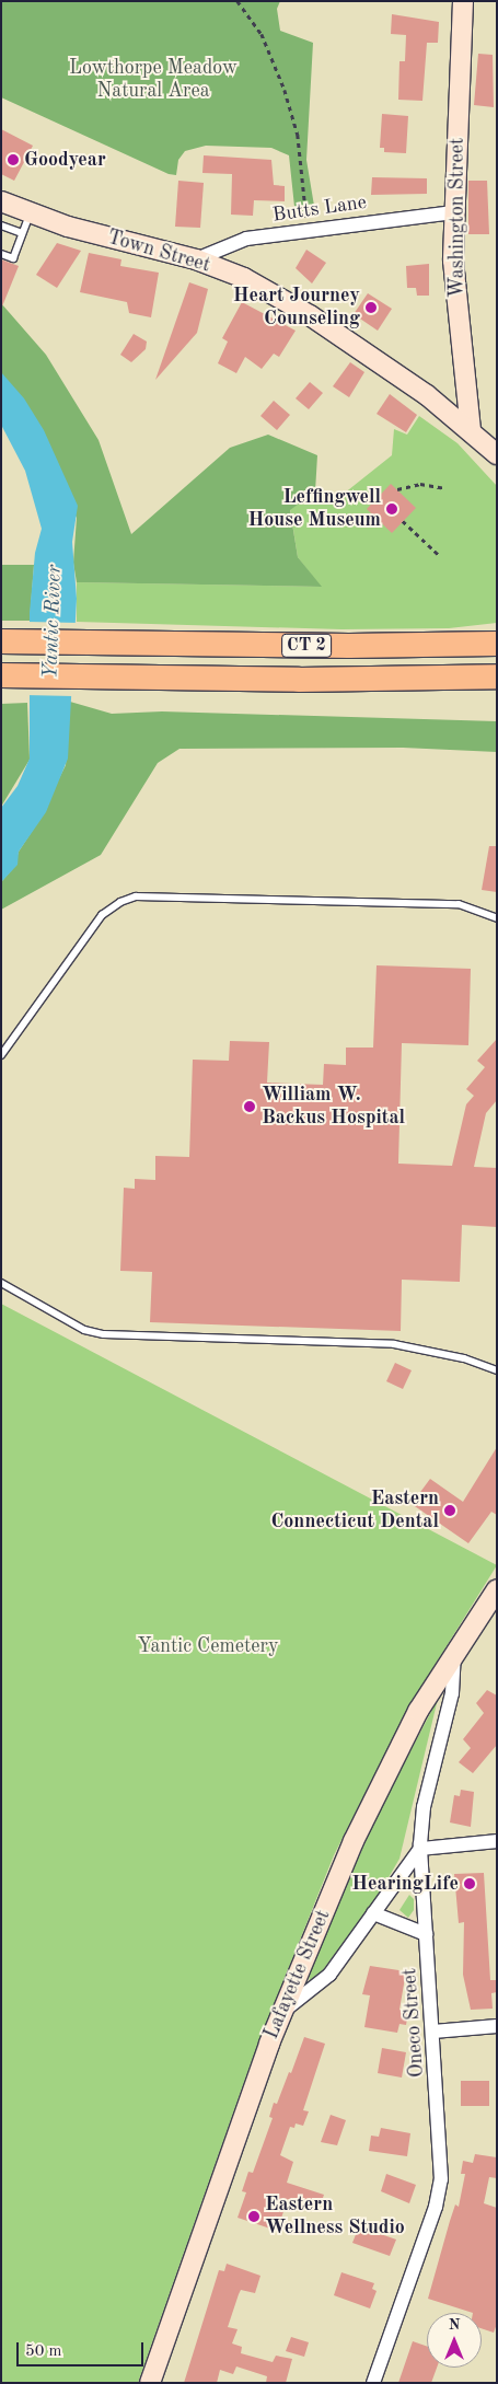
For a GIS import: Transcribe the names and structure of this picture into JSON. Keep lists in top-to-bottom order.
{
  "streets": {
    "highway": ["CT 2"],
    "street": [
      "Butts Lane",
      "Washington Street",
      "Town Street",
      "Lafayette Street",
      "Oneco Street"
    ]
  },
  "crossings": [
    ["Butts Lane", "Washington Street"],
    ["Butts Lane", "Town Street"],
    ["Washington Street", "Town Street"],
    ["Lafayette Street", "Oneco Street"]
  ],
  "water": ["Yantic River"],
  "parks": ["Lowthorpe Meadow Natural Area", "Yantic Cemetery"],
  "places": [
    "Goodyear",
    "Heart Journey Counseling",
    "Leffingwell House Museum",
    "William W. Backus Hospital",
    "Eastern Connecticut Dental",
    "HearingLife",
    "Eastern Wellness Studio"
  ],
  "scale_bar": "50 m",
  "north": "top"
}
